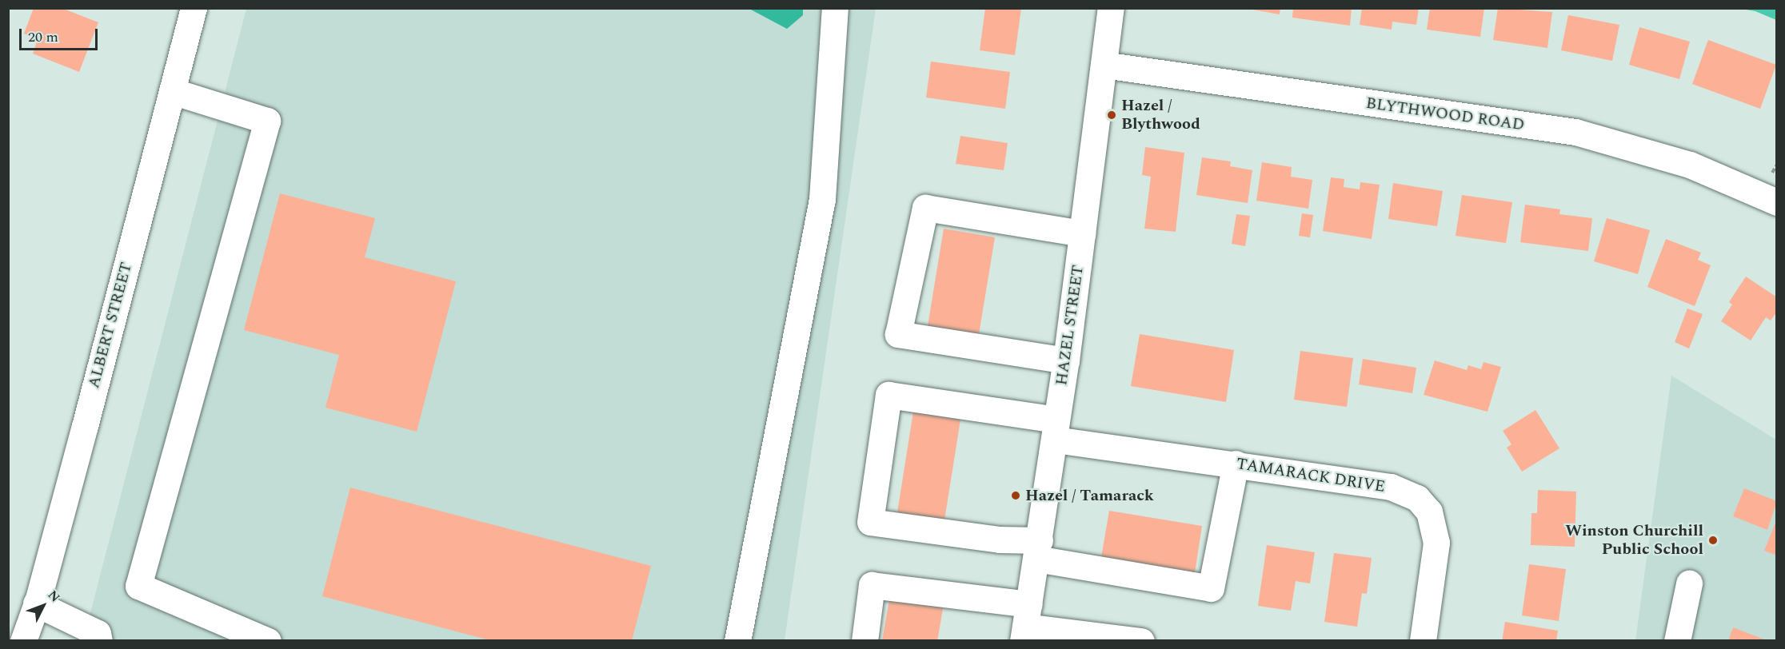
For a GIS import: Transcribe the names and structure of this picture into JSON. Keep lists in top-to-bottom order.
{
  "streets": {
    "street": [
      "BLYTHWOOD ROAD",
      "ALBERT STREET",
      "HAZEL STREET",
      "TAMARACK DRIVE"
    ]
  },
  "crossings": [
    ["BLYTHWOOD ROAD", "HAZEL STREET"],
    ["HAZEL STREET", "TAMARACK DRIVE"]
  ],
  "places": ["Hazel / Blythwood", "Hazel / Tamarack", "Winston Churchill Public School"],
  "scale_bar": "20 m",
  "north": "top right"
}
